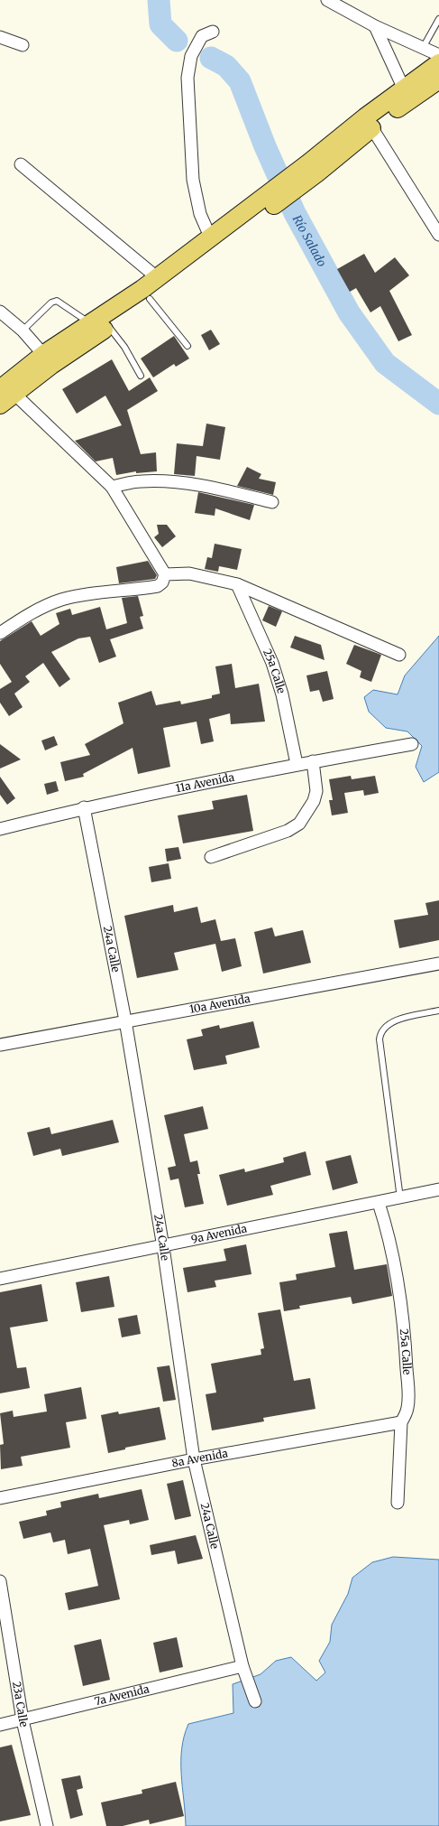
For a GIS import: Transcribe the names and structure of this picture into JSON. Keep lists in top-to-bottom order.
{
  "streets": {
    "street": [
      "25a Calle",
      "11a Avenida",
      "24a Calle",
      "10a Avenida",
      "9a Avenida",
      "8a Avenida",
      "7a Avenida",
      "23a Calle"
    ]
  },
  "crossings": [
    ["25a Calle", "11a Avenida"],
    ["25a Calle", "9a Avenida"],
    ["25a Calle", "8a Avenida"],
    ["11a Avenida", "24a Calle"],
    ["24a Calle", "10a Avenida"],
    ["24a Calle", "9a Avenida"],
    ["24a Calle", "8a Avenida"],
    ["24a Calle", "7a Avenida"],
    ["7a Avenida", "23a Calle"]
  ],
  "water": ["Río Salado"]
}
